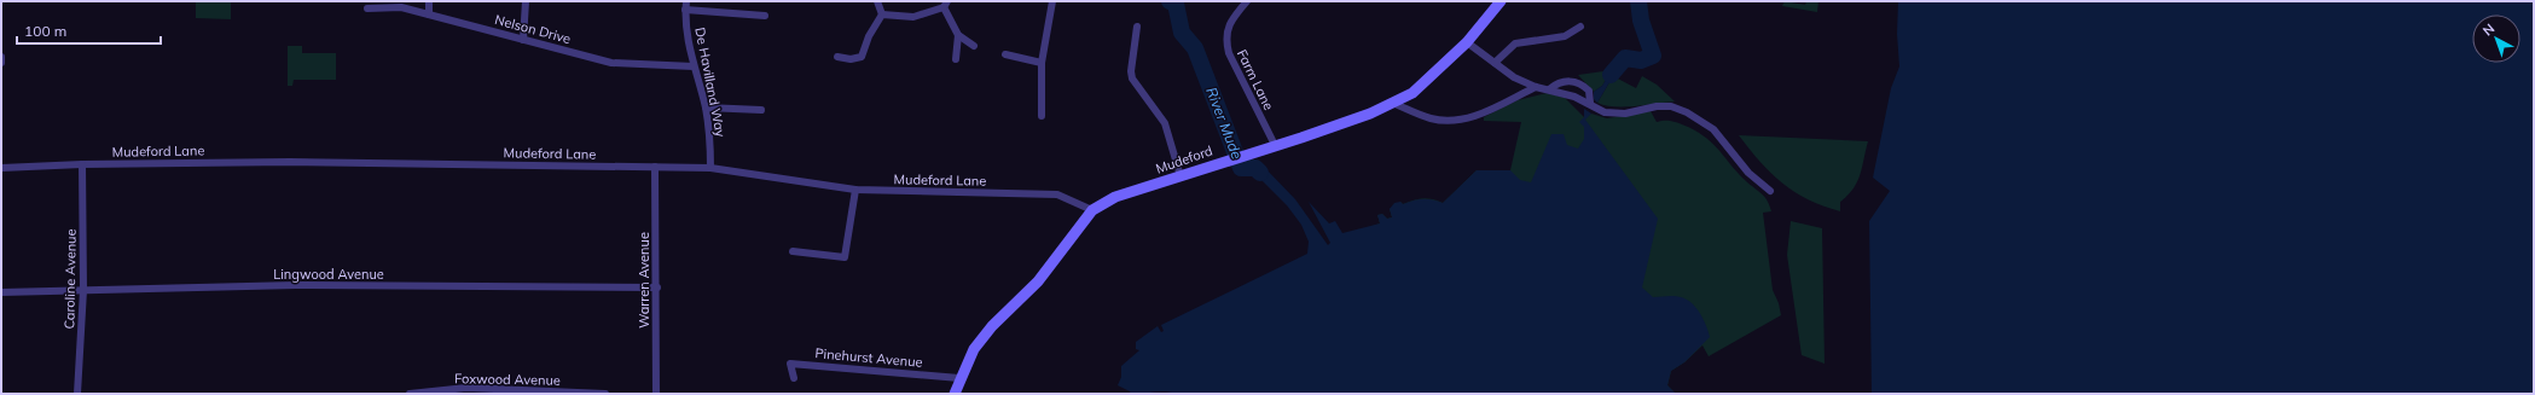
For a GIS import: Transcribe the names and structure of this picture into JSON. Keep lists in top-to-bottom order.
{
  "streets": {
    "street": [
      "Nelson Drive",
      "Farm Lane",
      "De Havilland Way",
      "Mudeford Lane",
      "Mudeford",
      "Lingwood Avenue",
      "Caroline Avenue",
      "Warren Avenue",
      "Pinehurst Avenue",
      "Foxwood Avenue"
    ]
  },
  "crossings": [
    ["Nelson Drive", "De Havilland Way"],
    ["Farm Lane", "Mudeford"],
    ["De Havilland Way", "Mudeford Lane"],
    ["Mudeford Lane", "Mudeford"],
    ["Mudeford Lane", "Caroline Avenue"],
    ["Mudeford Lane", "Warren Avenue"],
    ["Mudeford", "Pinehurst Avenue"],
    ["Lingwood Avenue", "Caroline Avenue"],
    ["Lingwood Avenue", "Warren Avenue"]
  ],
  "water": ["River Mude"],
  "scale_bar": "100 m",
  "north": "top left"
}
